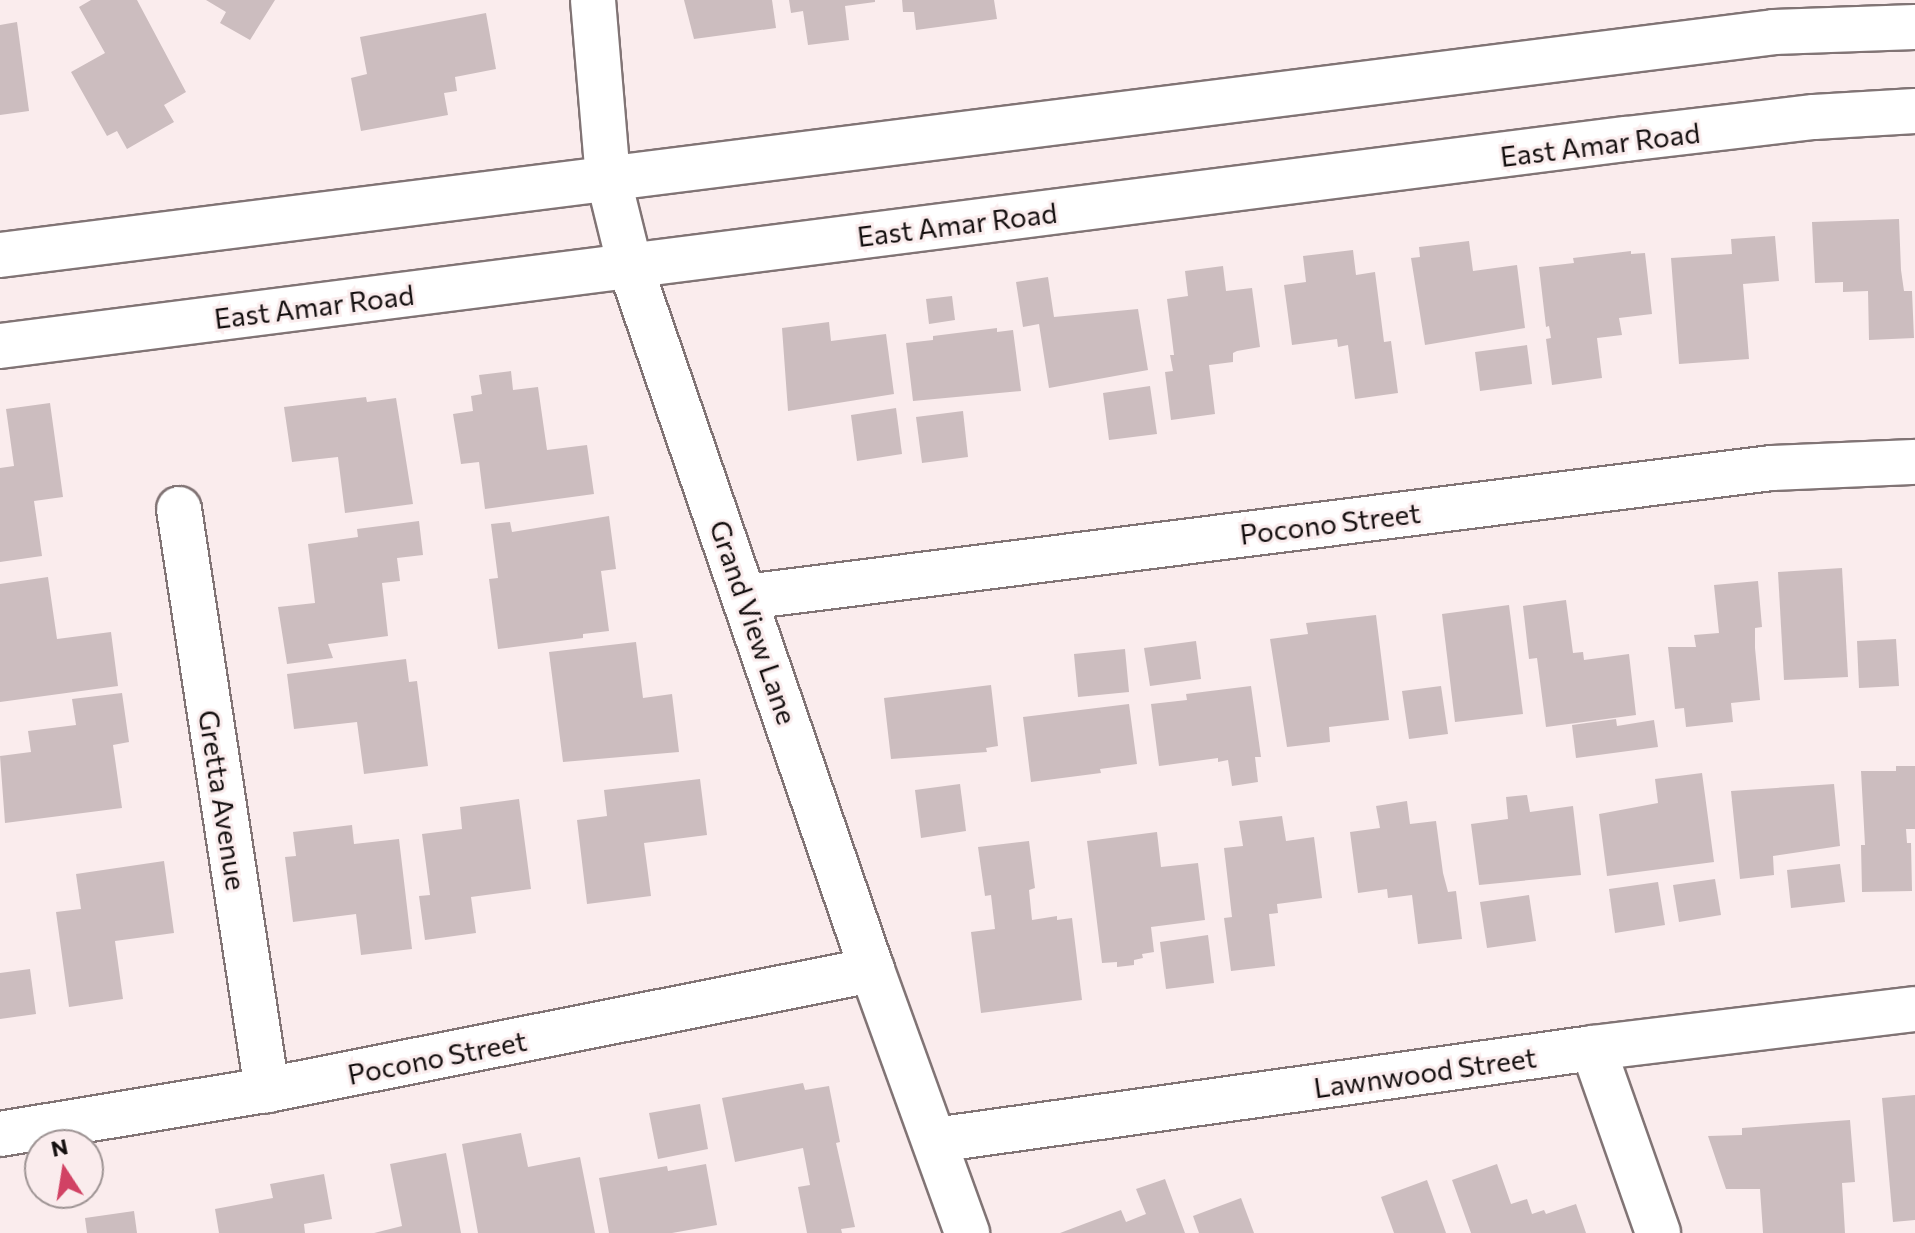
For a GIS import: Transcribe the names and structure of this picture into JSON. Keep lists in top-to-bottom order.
{
  "streets": {
    "street": [
      "East Amar Road",
      "Pocono Street",
      "Grand View Lane",
      "Gretta Avenue",
      "Lawnwood Street"
    ]
  },
  "crossings": [
    ["East Amar Road", "Grand View Lane"],
    ["Pocono Street", "Grand View Lane"],
    ["Pocono Street", "Gretta Avenue"],
    ["Grand View Lane", "Lawnwood Street"]
  ],
  "north": "top"
}
